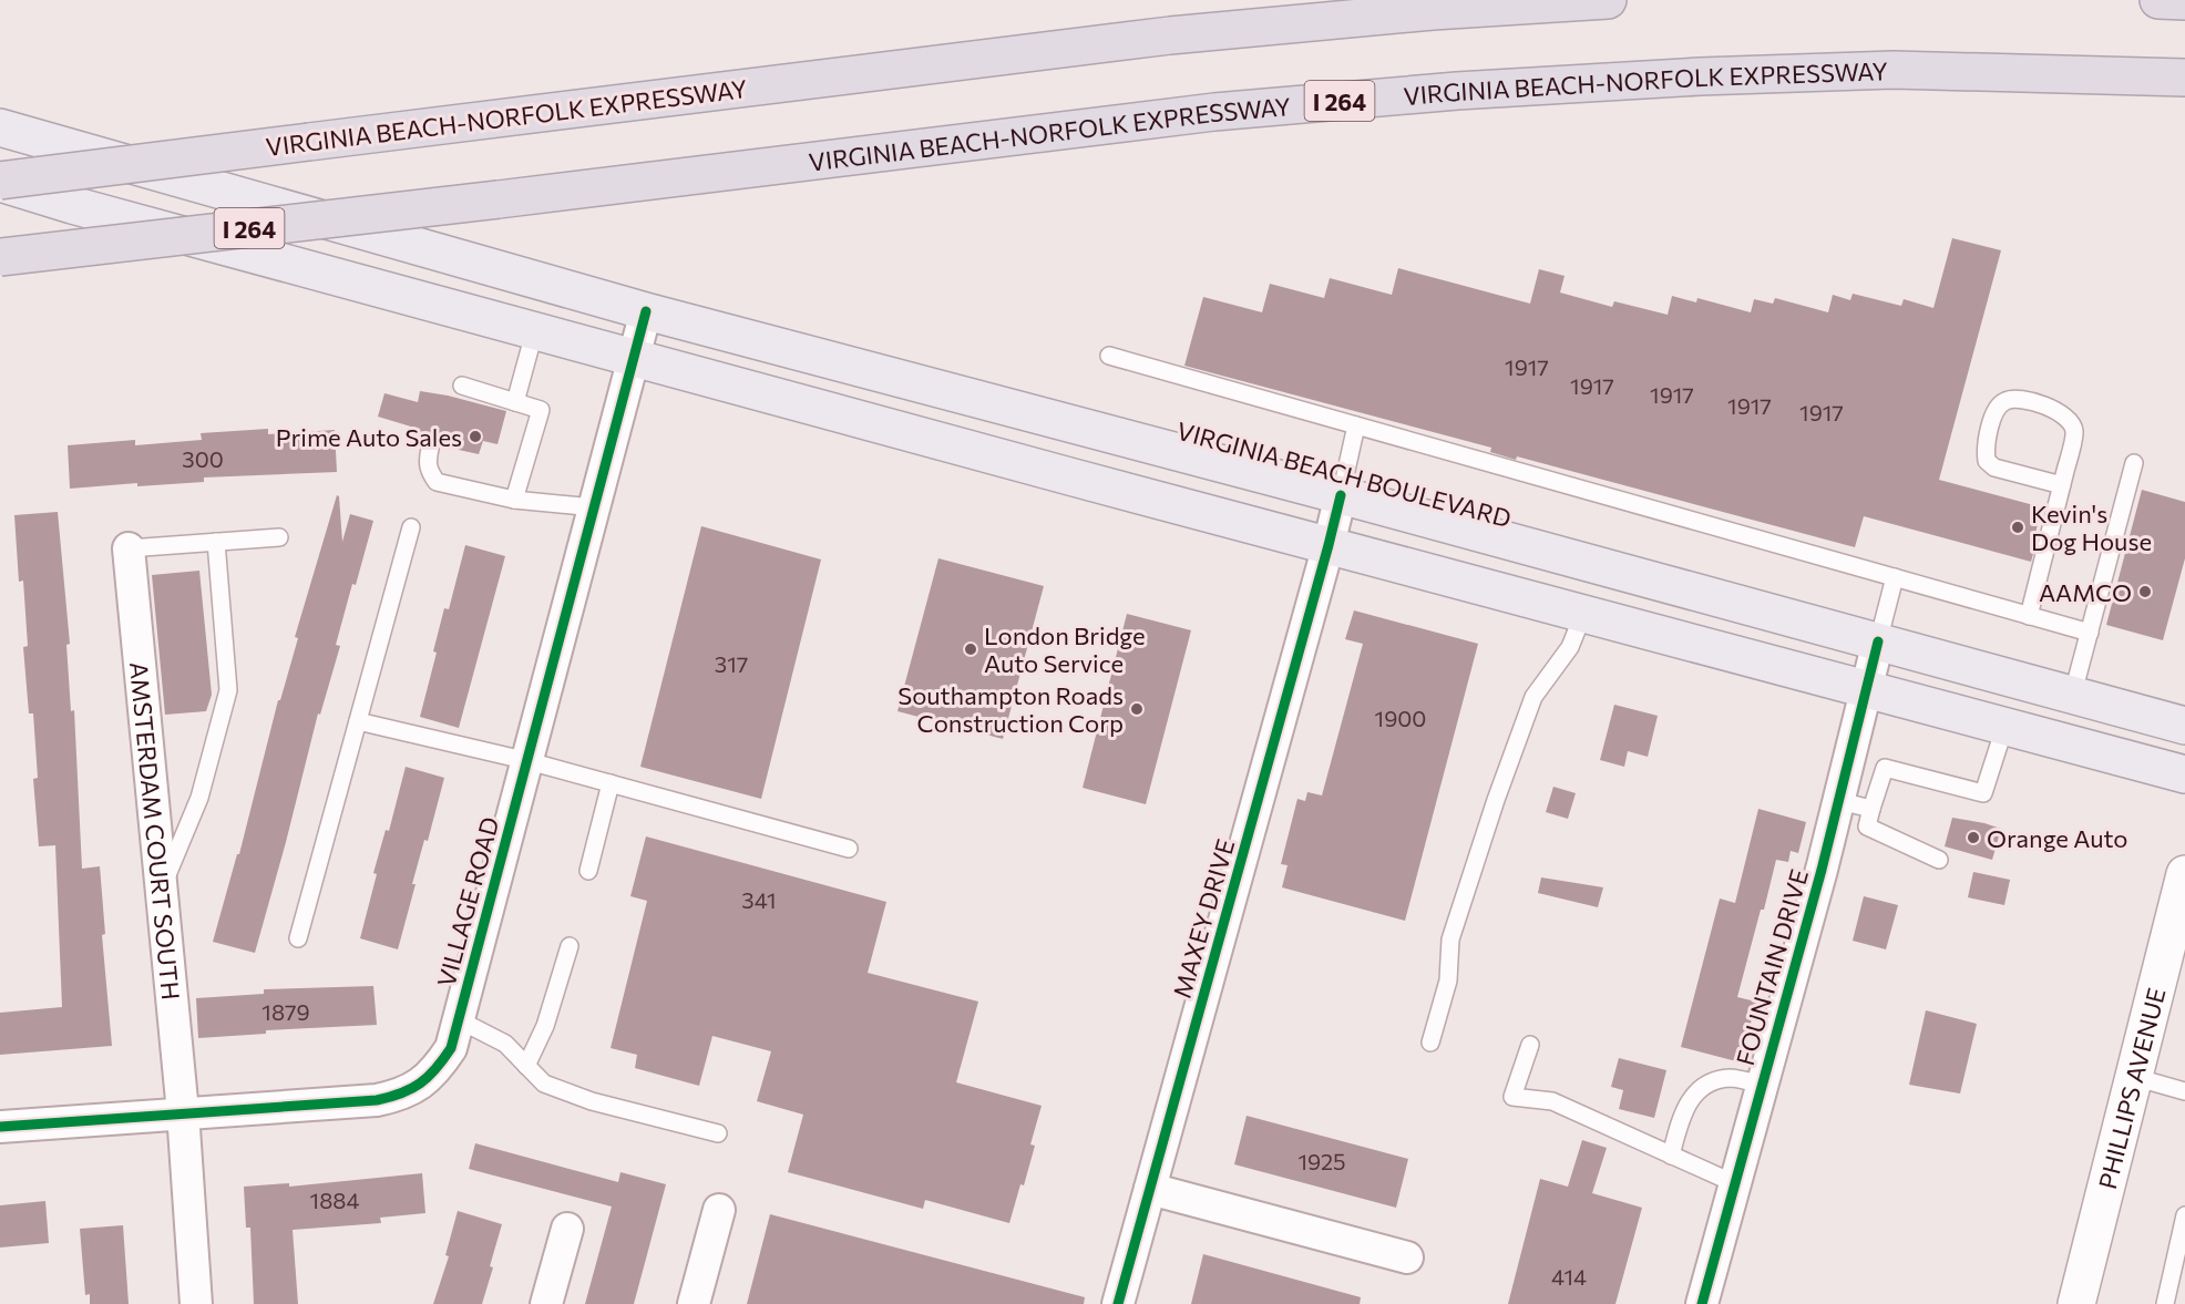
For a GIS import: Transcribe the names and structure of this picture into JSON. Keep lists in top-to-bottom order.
{
  "streets": {
    "highway": ["VIRGINIA BEACH-NORFOLK EXPRESSWAY", "I 264"],
    "main road": ["VIRGINIA BEACH BOULEVARD"],
    "street": [
      "AMSTERDAM COURT SOUTH",
      "VILLAGE ROAD",
      "MAXEY DRIVE",
      "FOUNTAIN DRIVE",
      "PHILLIPS AVENUE"
    ]
  },
  "crossings": [
    ["VIRGINIA BEACH BOULEVARD", "VILLAGE ROAD"],
    ["VIRGINIA BEACH BOULEVARD", "MAXEY DRIVE"],
    ["VIRGINIA BEACH BOULEVARD", "FOUNTAIN DRIVE"],
    ["AMSTERDAM COURT SOUTH", "VILLAGE ROAD"]
  ],
  "places": [
    "Prime Auto Sales",
    "Kevin's Dog House",
    "AAMCO",
    "London Bridge Auto Service",
    "Southampton Roads Construction Corp",
    "Orange Auto"
  ],
  "house_numbers": [
    "1917",
    "1917",
    "1917",
    "1917",
    "1917",
    "300",
    "317",
    "1900",
    "341",
    "1879",
    "1925",
    "1884",
    "414"
  ]
}
